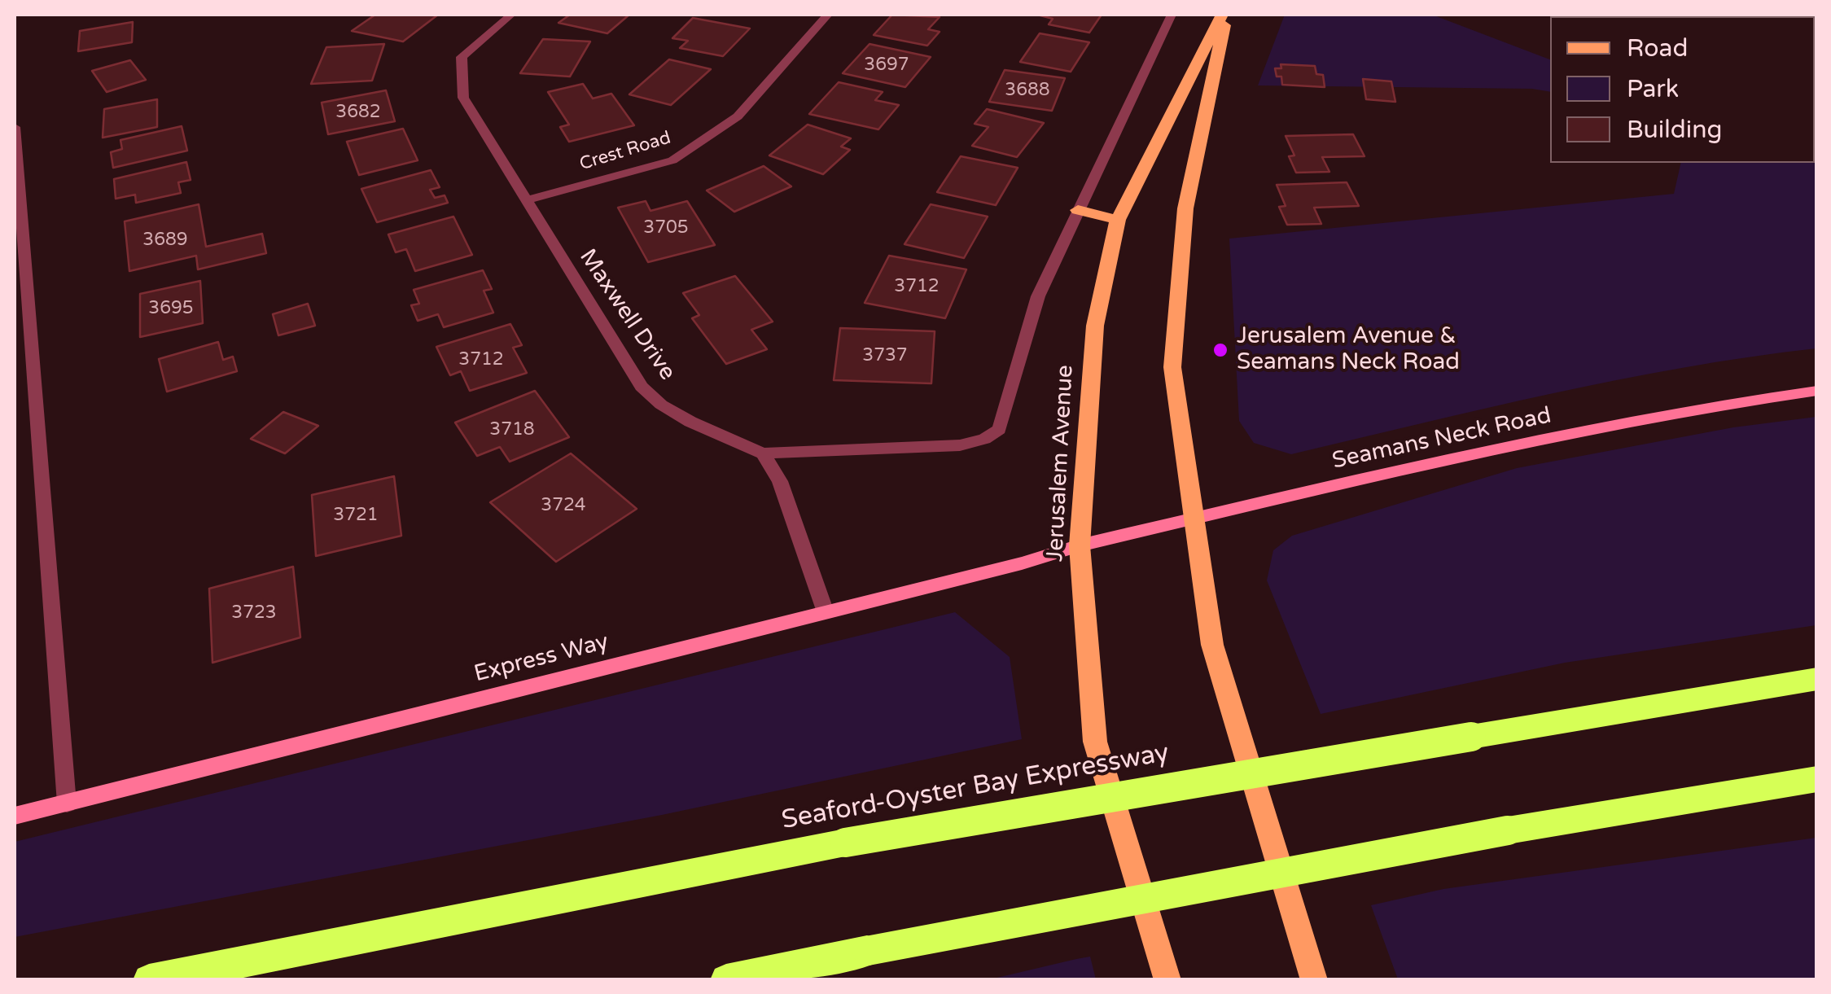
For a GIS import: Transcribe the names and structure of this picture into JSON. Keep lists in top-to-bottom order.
{
  "streets": {
    "highway": ["Seaford-Oyster Bay Expressway"],
    "main road": ["Seamans Neck Road", "Jerusalem Avenue", "Express Way"],
    "street": ["Crest Road", "Maxwell Drive"]
  },
  "crossings": [
    ["Crest Road", "Maxwell Drive"],
    ["Seamans Neck Road", "Jerusalem Avenue"],
    ["Seamans Neck Road", "Express Way"],
    ["Jerusalem Avenue", "Express Way"]
  ],
  "places": ["Jerusalem Avenue & Seamans Neck Road"],
  "house_numbers": [
    "3697",
    "3688",
    "3682",
    "3705",
    "3689",
    "3712",
    "3695",
    "3737",
    "3712",
    "3718",
    "3724",
    "3721",
    "3723"
  ],
  "legend": ["Road", "Park", "Building"]
}
